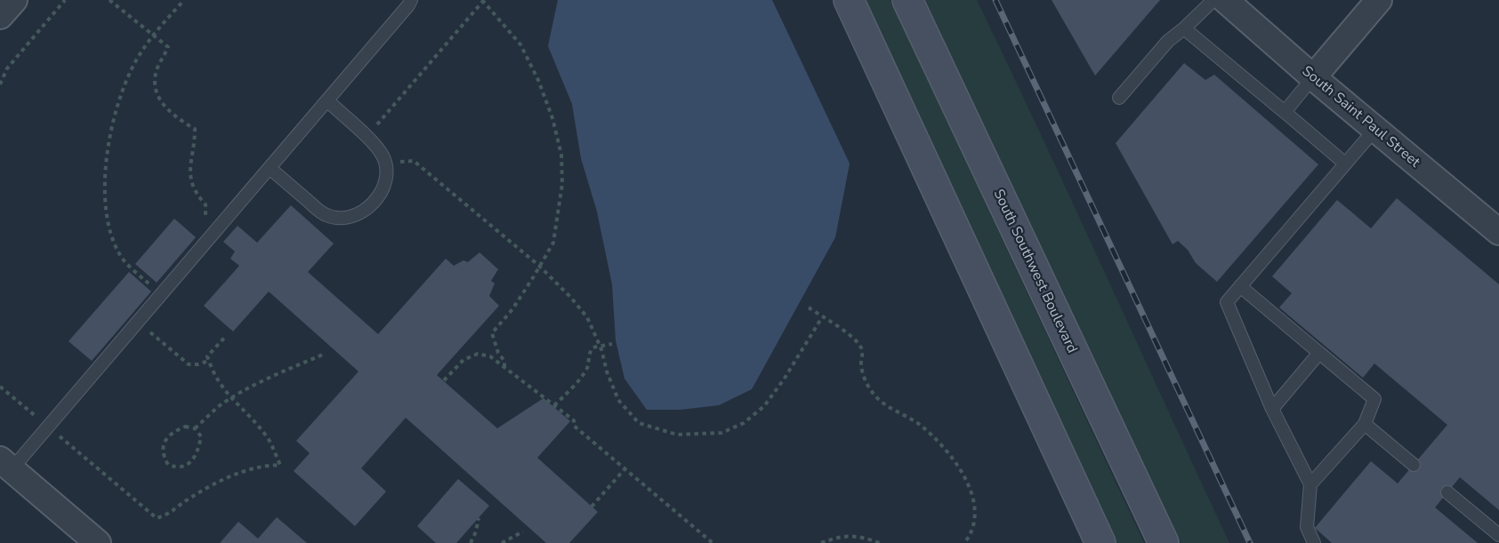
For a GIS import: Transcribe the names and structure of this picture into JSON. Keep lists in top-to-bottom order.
{
  "streets": {
    "main road": ["South Southwest Boulevard"],
    "street": ["South Saint Paul Street"]
  }
}
